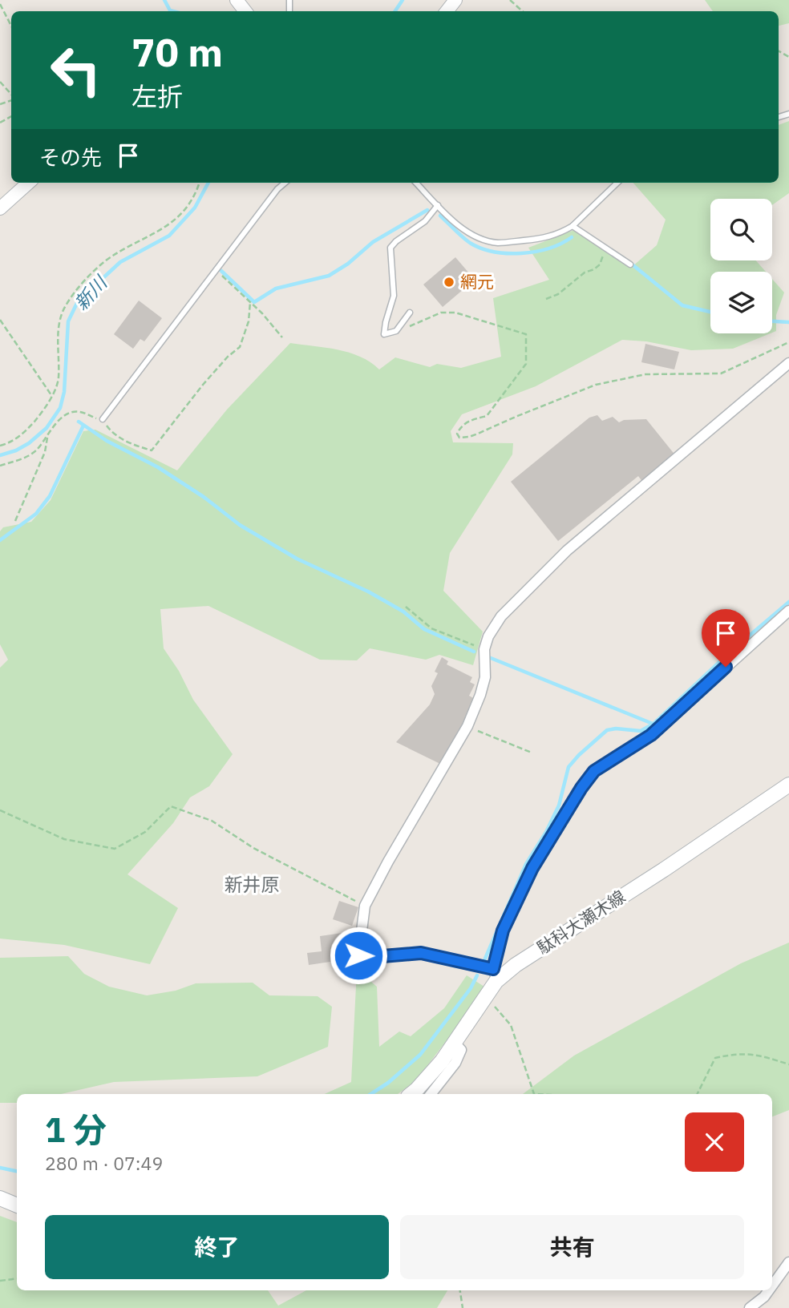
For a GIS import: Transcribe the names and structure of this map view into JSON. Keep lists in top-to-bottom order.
{
  "streets": {
    "main road": ["駄科大瀬木線"]
  },
  "districts": ["新井原"],
  "water": ["新川"],
  "places": ["網元"],
  "page": {
    "turn": ["70 m", "左折"],
    "then": "その先",
    "heading": ["1 分", "280 m · 07:49"],
    "buttons": ["終了", "共有"]
  }
}
